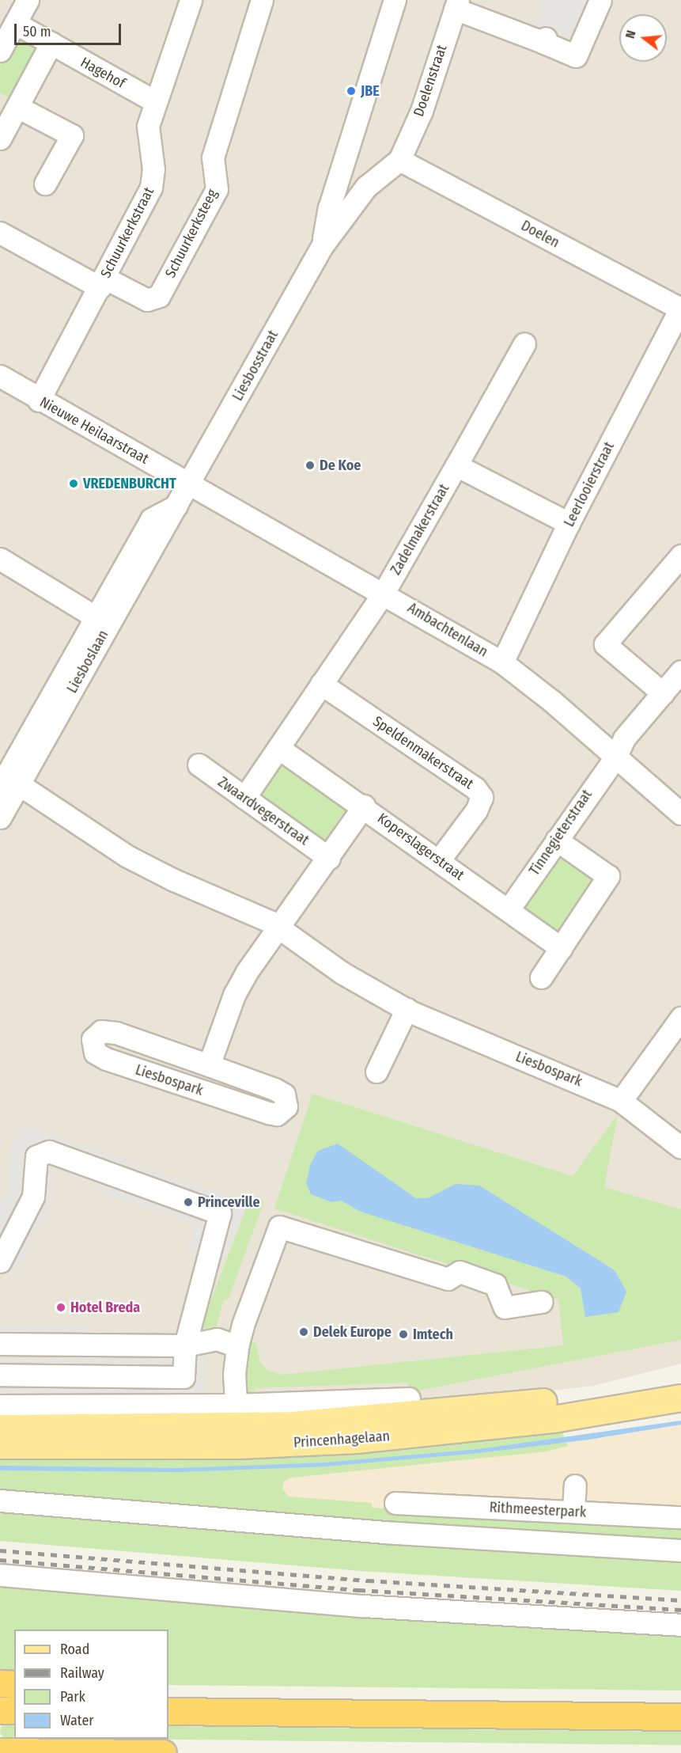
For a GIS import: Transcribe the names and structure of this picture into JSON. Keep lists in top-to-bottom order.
{
  "streets": {
    "main road": ["Princenhagelaan"],
    "street": [
      "Hagehof",
      "Doelenstraat",
      "Schuurkerkstraat",
      "Schuurkerksteeg",
      "Doelen",
      "Liesbosstraat",
      "Nieuwe Heilaarstraat",
      "Leerlooierstraat",
      "Zadelmakerstraat",
      "Ambachtenlaan",
      "Liesboslaan",
      "Speldenmakerstraat",
      "Zwaardvegerstraat",
      "Tinnegieterstraat",
      "Koperslagerstraat",
      "Liesbospark",
      "Rithmeesterpark"
    ]
  },
  "crossings": [
    ["Hagehof", "Schuurkerkstraat"],
    ["Doelenstraat", "Doelen"],
    ["Doelenstraat", "Liesbosstraat"],
    ["Schuurkerkstraat", "Schuurkerksteeg"],
    ["Schuurkerkstraat", "Nieuwe Heilaarstraat"],
    ["Doelen", "Liesbosstraat"],
    ["Doelen", "Leerlooierstraat"],
    ["Liesbosstraat", "Nieuwe Heilaarstraat"],
    ["Liesbosstraat", "Ambachtenlaan"],
    ["Liesbosstraat", "Liesboslaan"],
    ["Nieuwe Heilaarstraat", "Ambachtenlaan"],
    ["Nieuwe Heilaarstraat", "Liesboslaan"],
    ["Leerlooierstraat", "Ambachtenlaan"],
    ["Zadelmakerstraat", "Ambachtenlaan"],
    ["Ambachtenlaan", "Liesboslaan"],
    ["Ambachtenlaan", "Tinnegieterstraat"],
    ["Liesboslaan", "Liesbospark"],
    ["Speldenmakerstraat", "Koperslagerstraat"],
    ["Tinnegieterstraat", "Koperslagerstraat"]
  ],
  "places": [
    "JBE",
    "De Koe",
    "VREDENBURCHT",
    "Princeville",
    "Hotel Breda",
    "Delek Europe",
    "Imtech"
  ],
  "legend": [
    "Road",
    "Railway",
    "Park",
    "Water"
  ],
  "scale_bar": "50 m",
  "north": "left"
}
